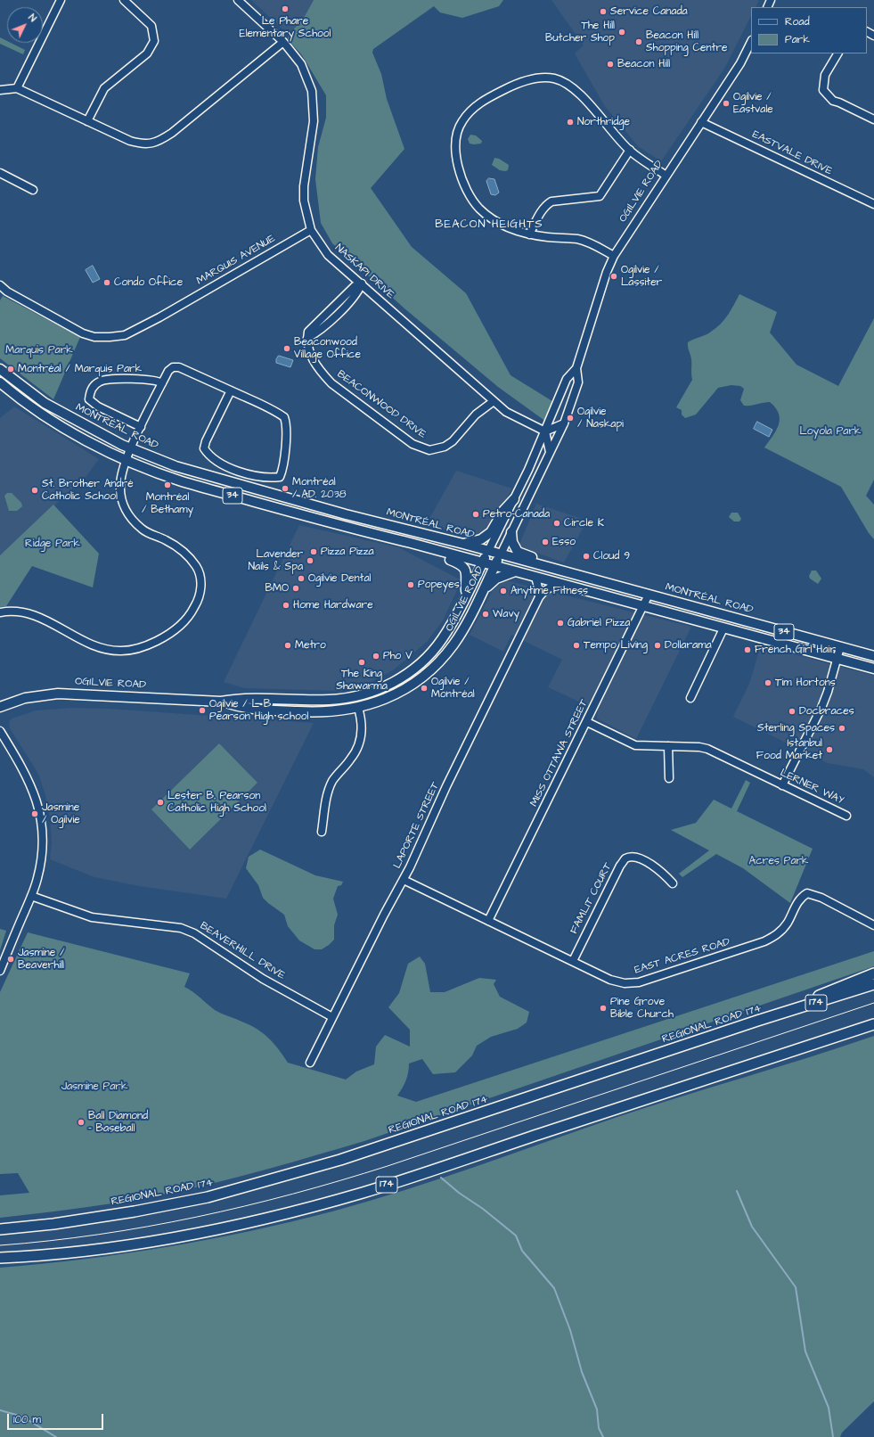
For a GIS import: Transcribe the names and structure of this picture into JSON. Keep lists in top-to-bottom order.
{
  "streets": {
    "highway": ["174", "REGIONAL ROAD 174"],
    "main road": ["OGILVIE ROAD", "MONTRÉAL ROAD", "34"],
    "street": [
      "EASTVALE DRIVE",
      "MARQUIS AVENUE",
      "NASKAPI DRIVE",
      "BEACONWOOD DRIVE",
      "MISS OTTAWA STREET",
      "LERNER WAY",
      "LAPORTE STREET",
      "FAMLIT COURT",
      "BEAVERHILL DRIVE",
      "EAST ACRES ROAD"
    ]
  },
  "crossings": [
    ["EASTVALE DRIVE", "OGILVIE ROAD"],
    ["OGILVIE ROAD", "NASKAPI DRIVE"],
    ["OGILVIE ROAD", "MONTRÉAL ROAD"],
    ["OGILVIE ROAD", "34"],
    ["MARQUIS AVENUE", "NASKAPI DRIVE"],
    ["NASKAPI DRIVE", "BEACONWOOD DRIVE"],
    ["MONTRÉAL ROAD", "MISS OTTAWA STREET"],
    ["34", "MISS OTTAWA STREET"],
    ["34", "LAPORTE STREET"],
    ["MISS OTTAWA STREET", "LERNER WAY"],
    ["MISS OTTAWA STREET", "EAST ACRES ROAD"],
    ["LAPORTE STREET", "BEAVERHILL DRIVE"],
    ["LAPORTE STREET", "EAST ACRES ROAD"],
    ["FAMLIT COURT", "EAST ACRES ROAD"]
  ],
  "districts": ["BEACON HEIGHTS"],
  "parks": [
    "Marquis Park",
    "Loyola Park",
    "Ridge Park",
    "Acres Park",
    "Jasmine Park"
  ],
  "places": [
    "Le Phare Elementary School",
    "Service Canada",
    "The Hill Butcher Shop",
    "Beacon Hill Shopping Centre",
    "Beacon Hill",
    "Ogilvie / Eastvale",
    "Northridge",
    "Ogilvie / Lassiter",
    "Condo Office",
    "Beaconwood Village Office",
    "Montréal / Marquis Park",
    "Ogilvie / Naskapi",
    "Montréal / Bethamy",
    "Montréal / AD. 2038",
    "St. Brother André Catholic School",
    "Petro-Canada",
    "Circle K",
    "Esso",
    "Pizza Pizza",
    "Cloud 9",
    "Lavender Nails & Spa",
    "Ogilvie Dental",
    "Popeyes",
    "BMO",
    "Anytime Fitness",
    "Home Hardware",
    "Wavy",
    "Gabriel Pizza",
    "Metro",
    "Tempo Living",
    "Dollarama",
    "French Girl Hair",
    "Pho V",
    "The King Shawarma",
    "Tim Hortons",
    "Ogilvie / Montréal",
    "Ogilvie / L B Pearson High school",
    "Docbraces",
    "Sterling Spaces",
    "Istanbul Food Market",
    "Lester B. Pearson Catholic High School",
    "Jasmine / Ogilvie",
    "Jasmine / Beaverhill",
    "Pine Grove Bible Church",
    "Ball Diamond - Baseball"
  ],
  "legend": ["Road", "Park"],
  "scale_bar": "100 m",
  "north": "top right"
}
